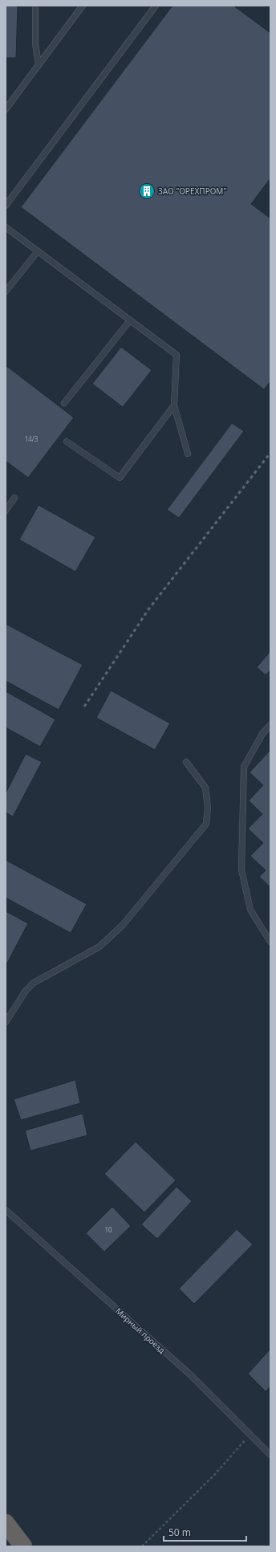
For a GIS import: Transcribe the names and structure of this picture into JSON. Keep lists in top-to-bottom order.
{
  "streets": {
    "lane": ["Мирный проезд"]
  },
  "places": {
    "building": ["ЗАО \"ОРЕХПРОМ\""]
  },
  "house_numbers": ["14/3", "10"],
  "scale_bar": "50 m"
}
